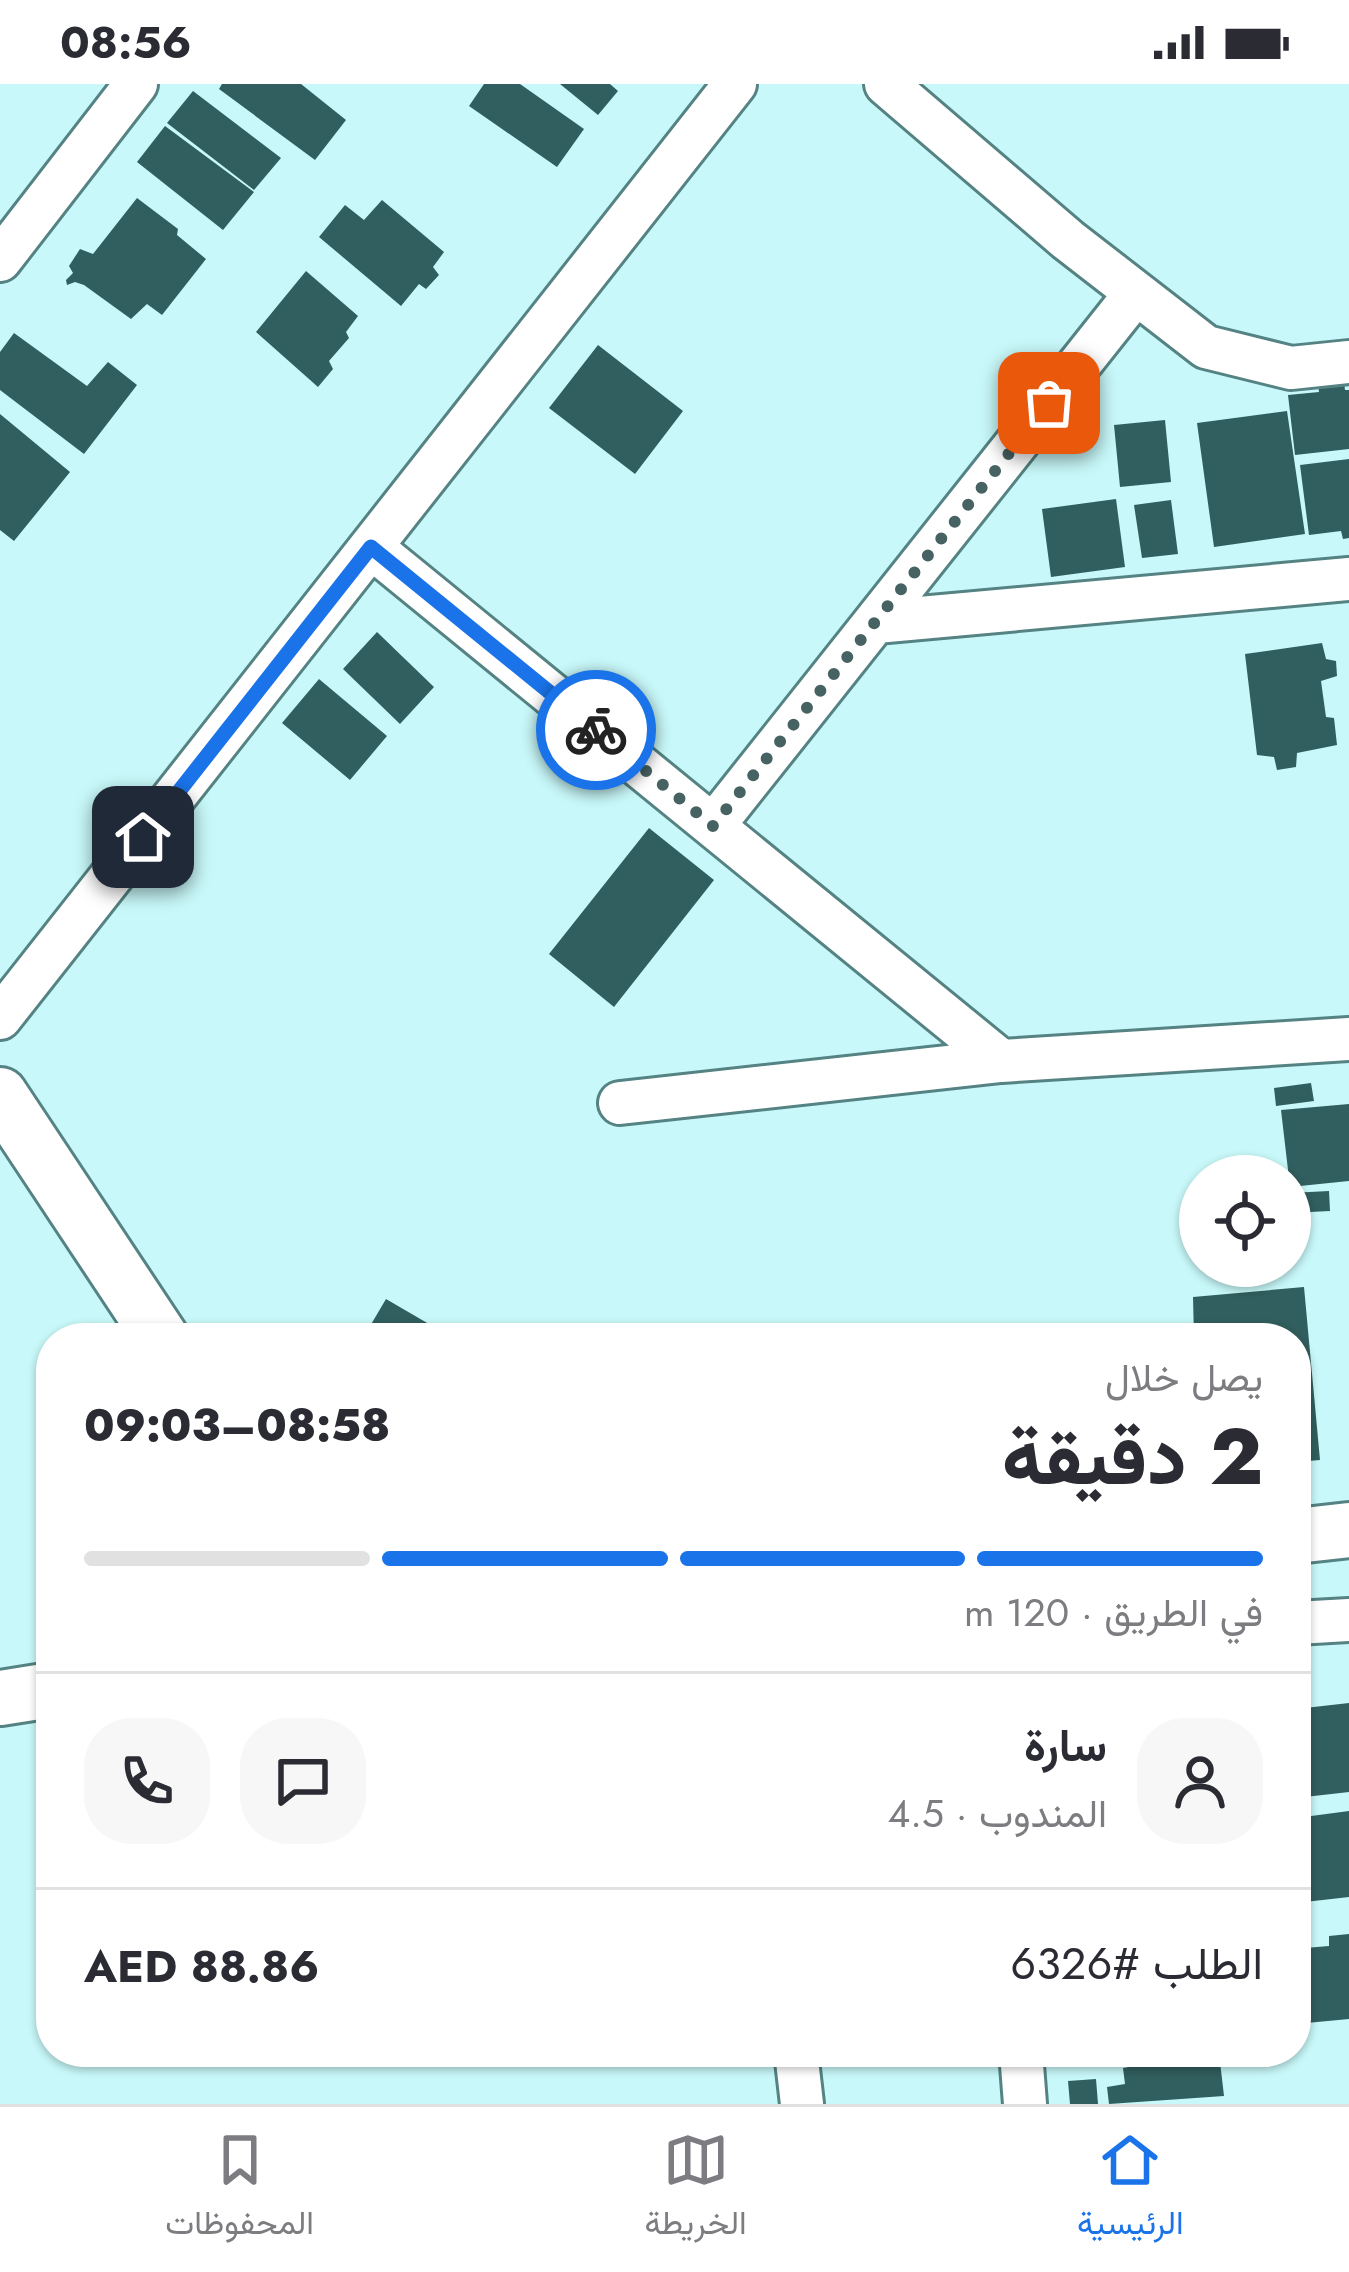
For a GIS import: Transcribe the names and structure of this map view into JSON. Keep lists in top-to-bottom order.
{
  "page": {
    "status": "08:56",
    "heading": ["2 دقيقة", "يصل خلال", "08:58–09:03"],
    "panel": [
      "سارة",
      "المندوب · 4.5",
      "الطلب #6326",
      "AED 88.86"
    ],
    "bar": "في الطريق · 120 m",
    "tabs": ["الرئيسية", "الخريطة", "المحفوظات"]
  }
}
